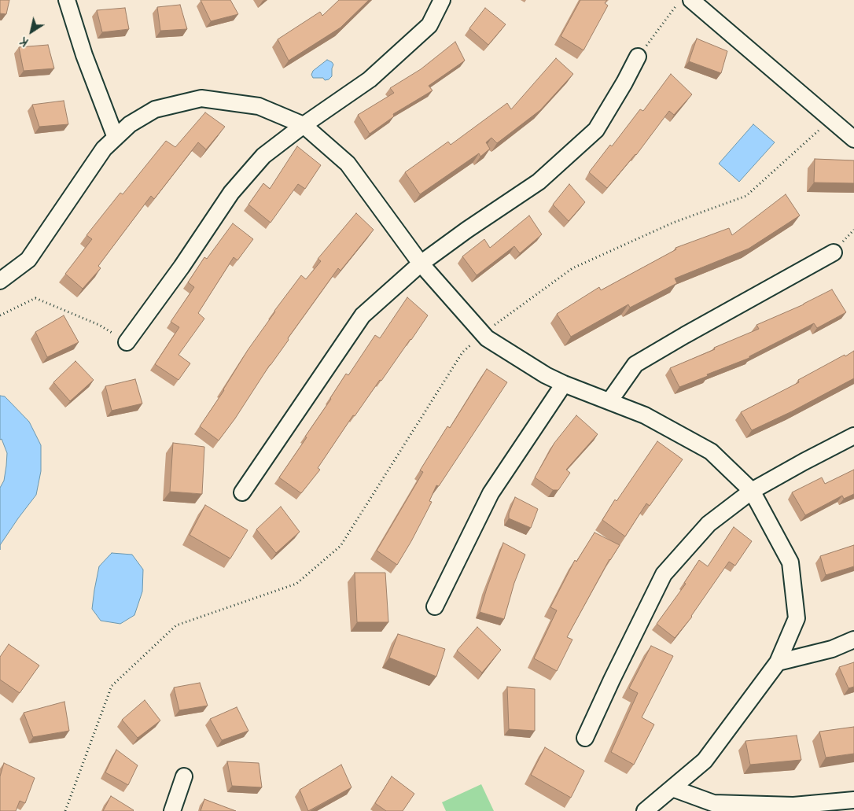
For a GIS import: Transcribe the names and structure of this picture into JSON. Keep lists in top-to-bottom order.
{
  "north": "bottom left"
}
